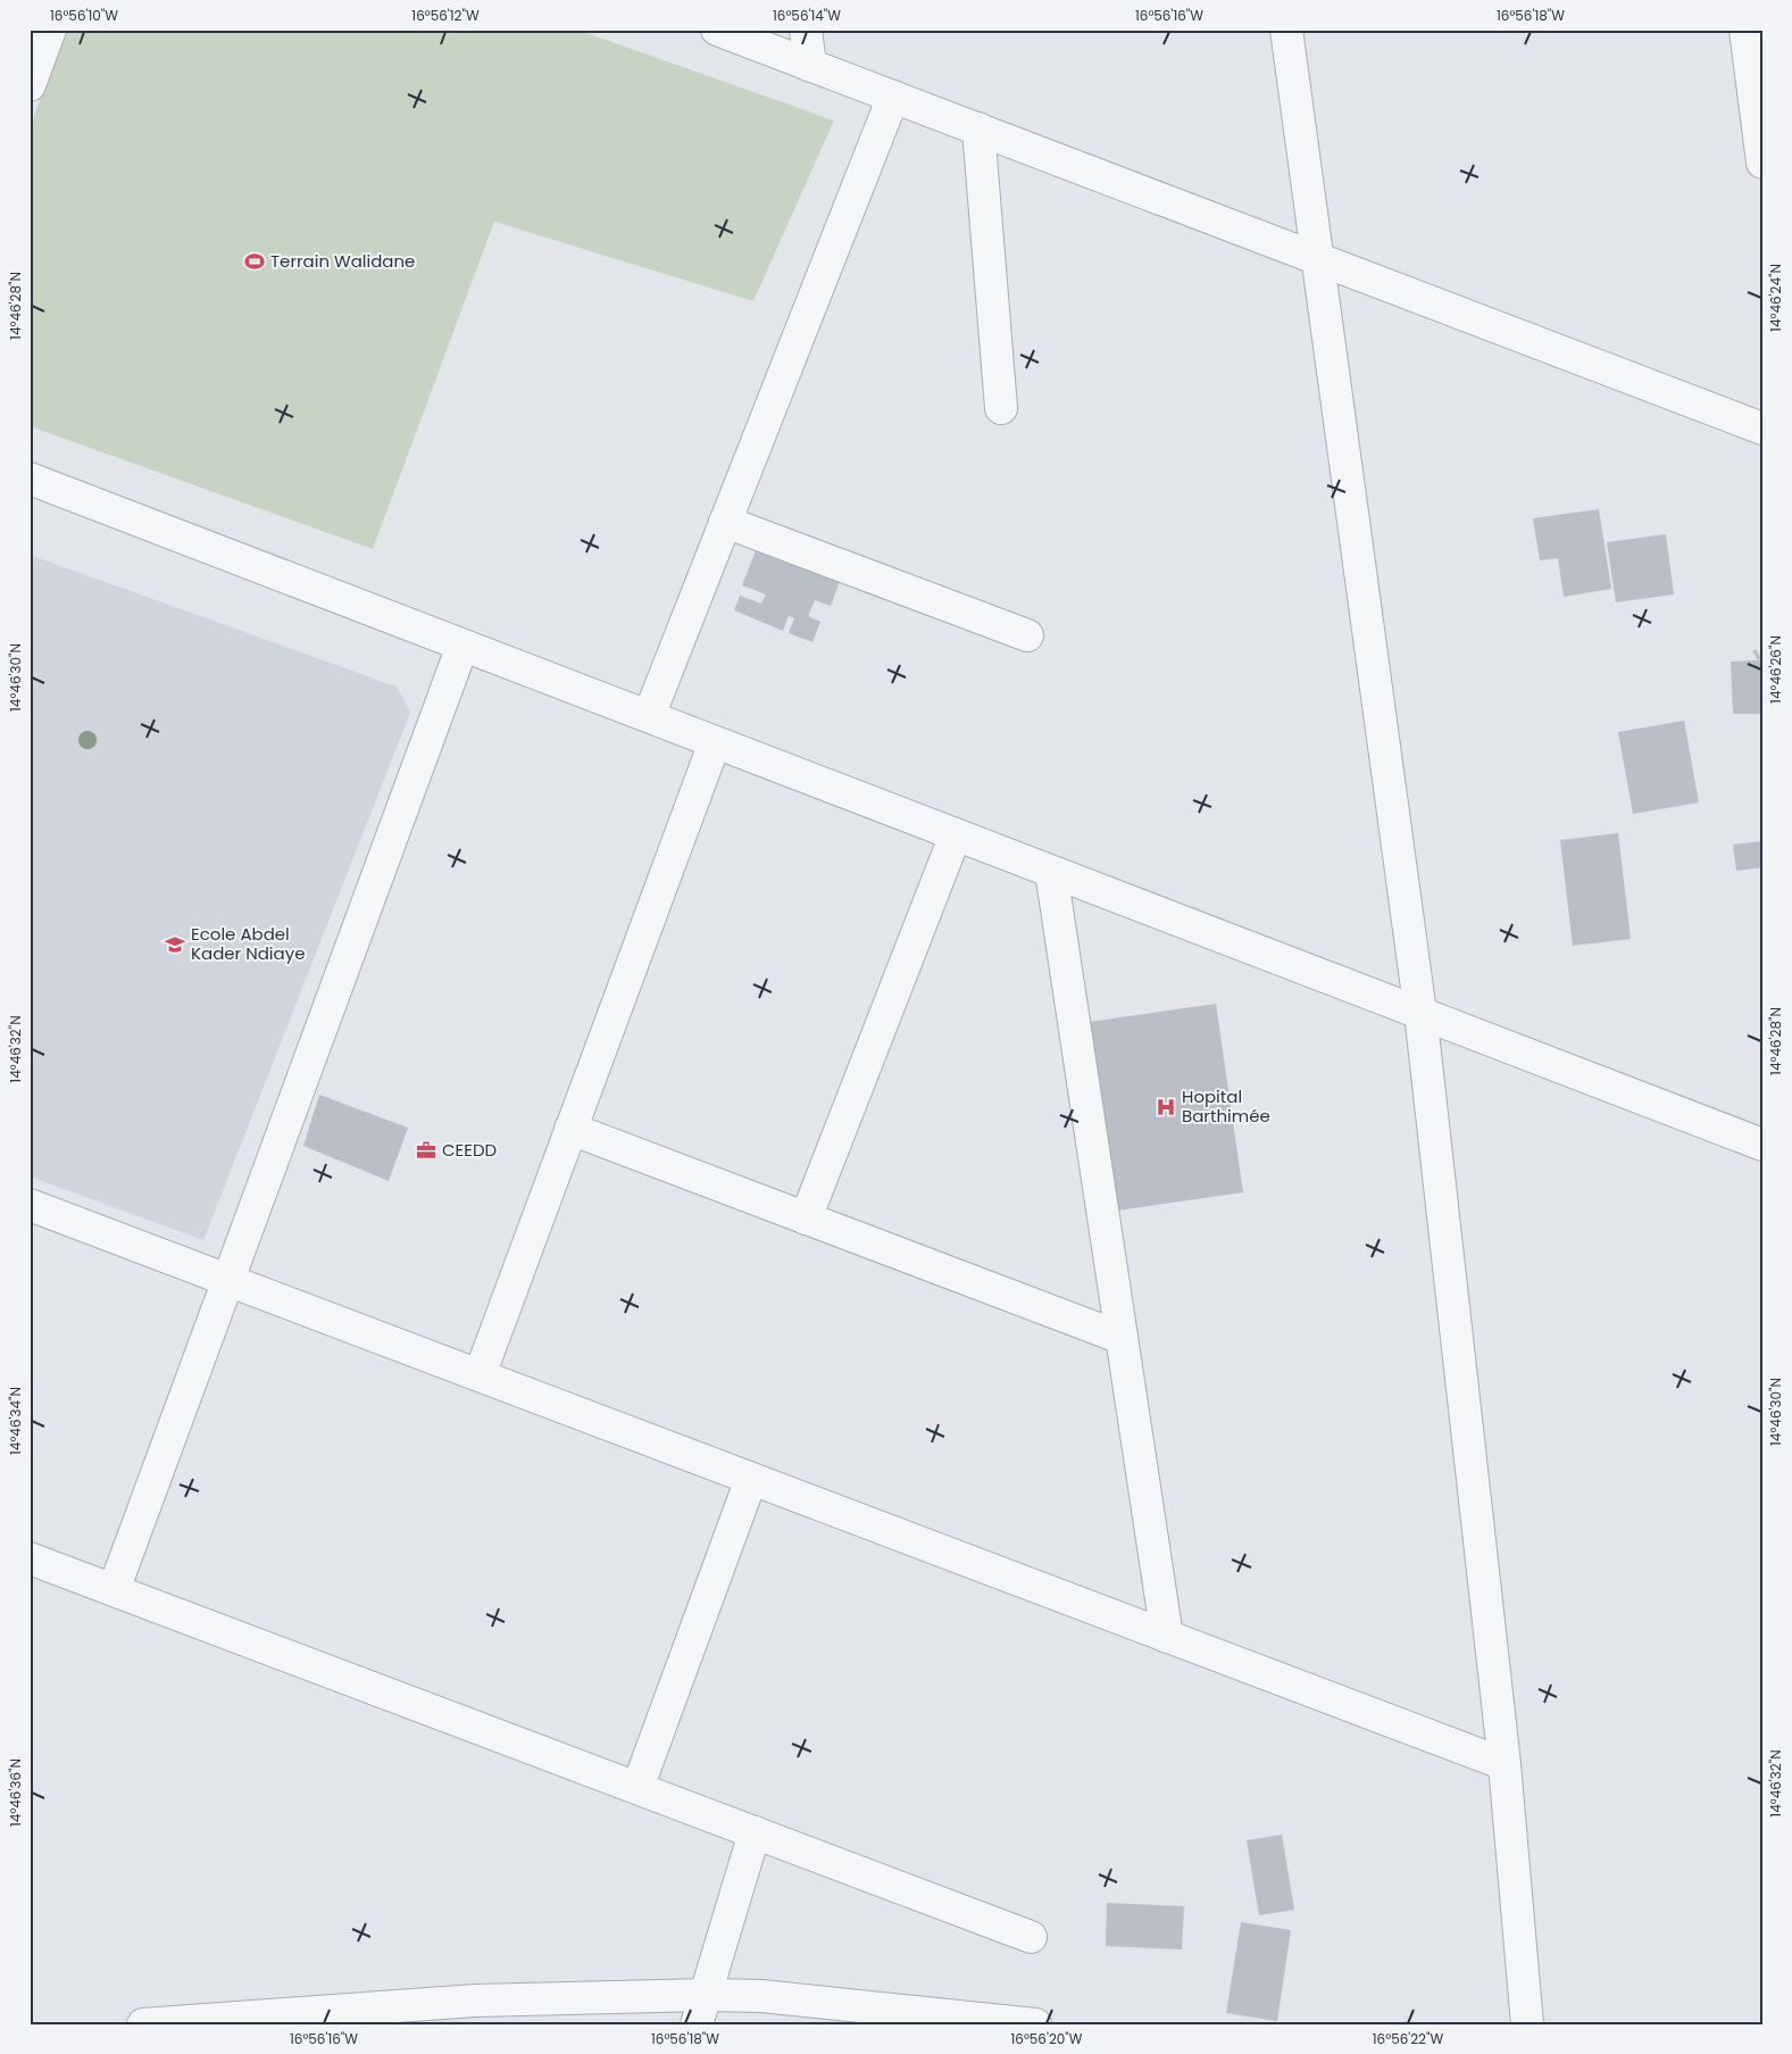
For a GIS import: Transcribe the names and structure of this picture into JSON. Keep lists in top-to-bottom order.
{
  "places": {
    "sports": ["Terrain Walidane"],
    "school or university": ["Ecole Abdel Kader Ndiaye"],
    "hospital": ["Hopital Barthimée"],
    "office": ["CEEDD"]
  },
  "coordinates": [
    "16°56'10\"W",
    "16°56'12\"W",
    "16°56'14\"W",
    "16°56'16\"W",
    "16°56'18\"W",
    "14°46'24\"N",
    "14°46'28\"N",
    "14°46'26\"N",
    "14°46'30\"N",
    "14°46'32\"N",
    "14°46'34\"N",
    "14°46'36\"N",
    "16°56'20\"W",
    "16°56'22\"W"
  ]
}
